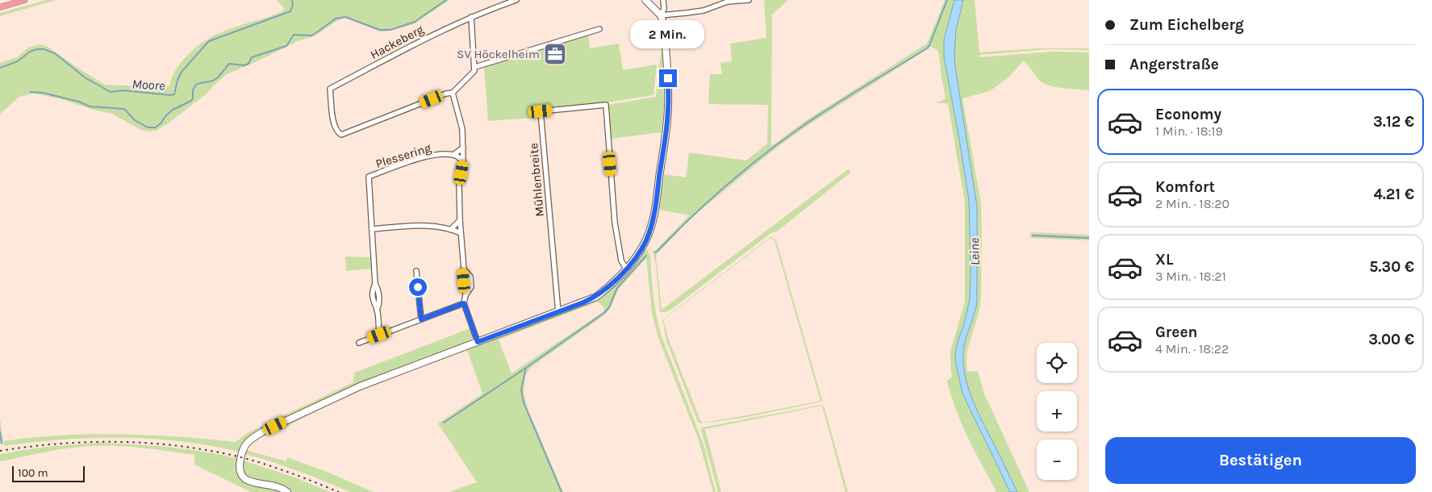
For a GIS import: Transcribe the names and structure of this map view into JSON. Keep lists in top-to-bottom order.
{
  "streets": {
    "street": ["Hackeberg", "Plessering", "Mühlenbreite"]
  },
  "water": ["Moore", "Leine"],
  "places": {
    "office": ["SV Höckelheim"]
  },
  "scale_bar": "100 m",
  "page": {
    "banner": ["Zum Eichelberg", "Angerstraße"],
    "bubble": "2 Min.",
    "list": [
      {
        "name": "Economy",
        "note": "1 Min. · 18:19",
        "value": "3.12 €"
      },
      {
        "name": "Komfort",
        "note": "2 Min. · 18:20",
        "value": "4.21 €"
      },
      {
        "name": "XL",
        "note": "3 Min. · 18:21",
        "value": "5.30 €"
      },
      {
        "name": "Green",
        "note": "4 Min. · 18:22",
        "value": "3.00 €"
      }
    ],
    "map_buttons": ["+", "−"],
    "buttons": "Bestätigen",
    "scale": "100 m"
  }
}
